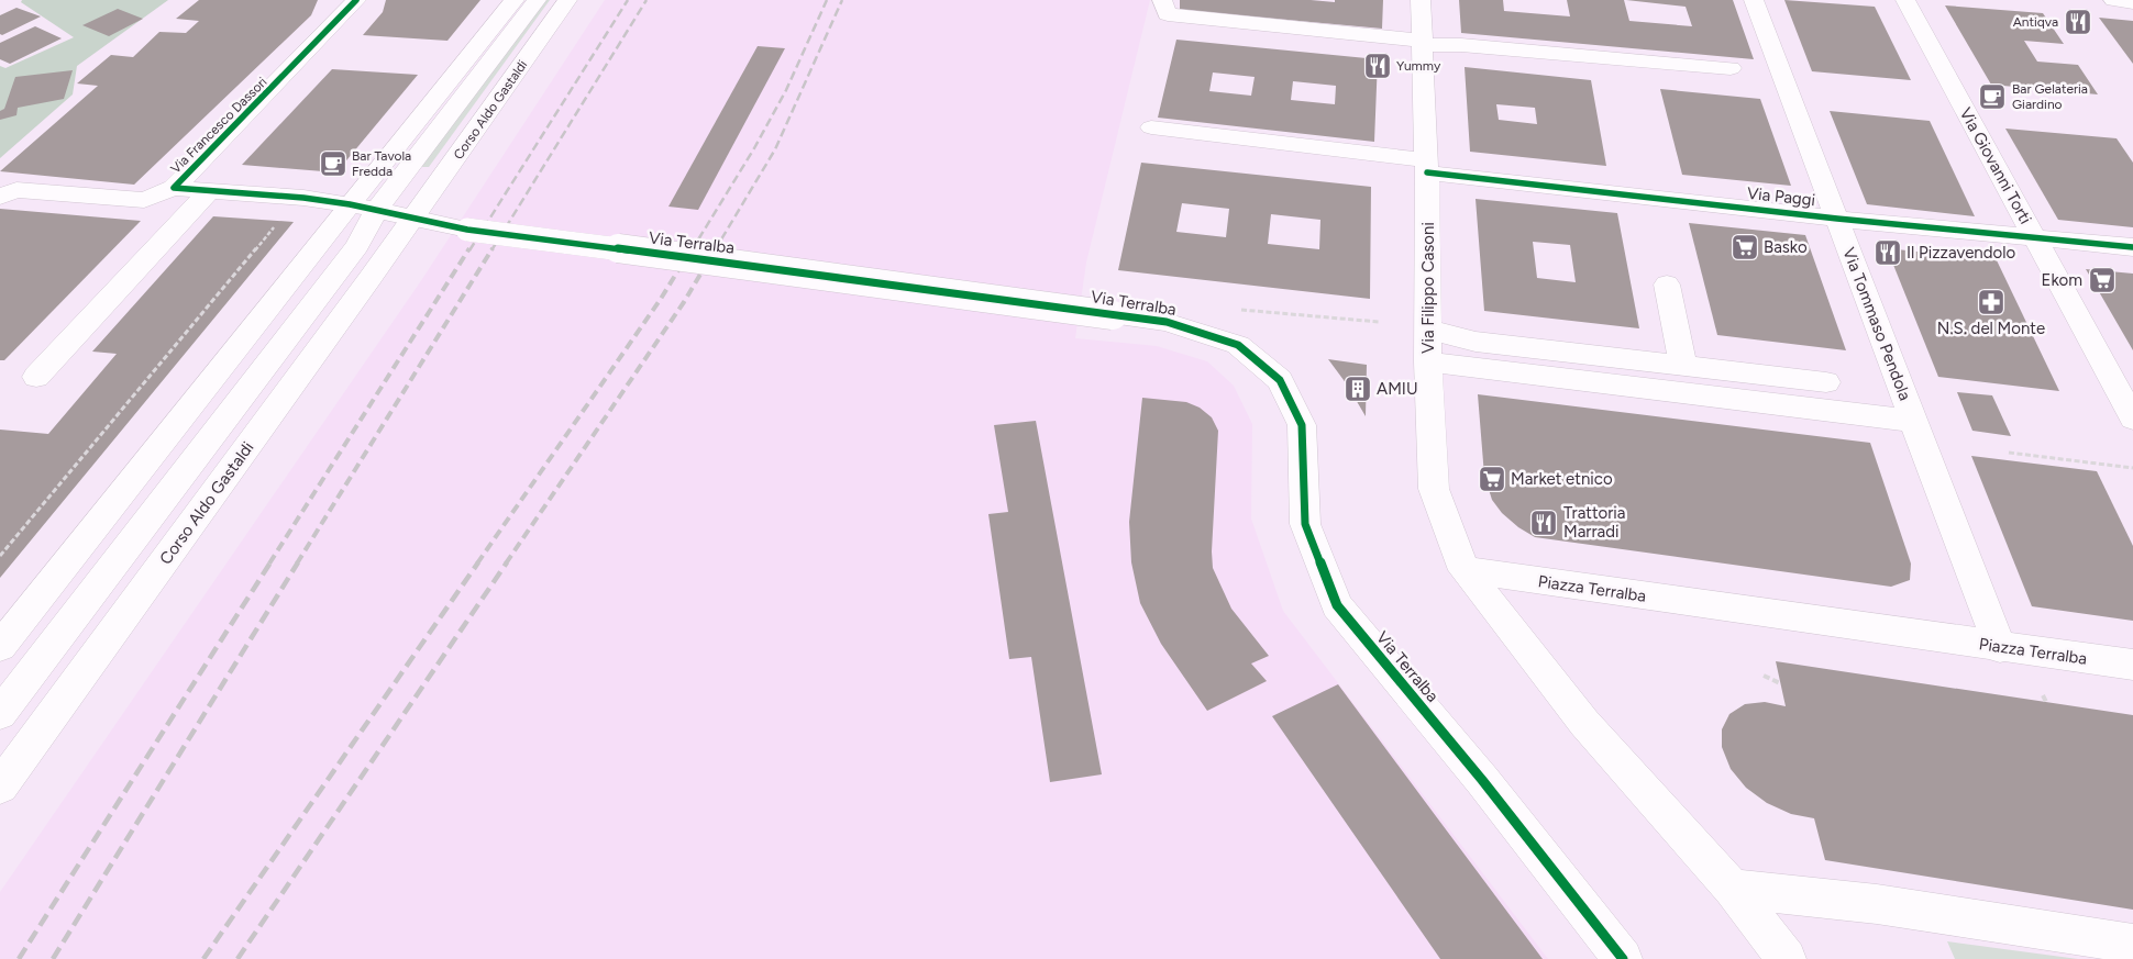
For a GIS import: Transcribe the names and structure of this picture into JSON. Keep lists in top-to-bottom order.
{
  "streets": {
    "street": [
      "Corso Aldo Gastaldi",
      "Via Francesco Dassori",
      "Via Giovanni Torti",
      "Via Paggi",
      "Via Terralba",
      "Via Filippo Casoni",
      "Via Tommaso Pendola",
      "Piazza Terralba"
    ]
  },
  "crossings": [
    ["Corso Aldo Gastaldi", "Via Francesco Dassori"],
    ["Corso Aldo Gastaldi", "Via Terralba"],
    ["Via Giovanni Torti", "Via Paggi"],
    ["Via Paggi", "Via Filippo Casoni"],
    ["Via Paggi", "Via Tommaso Pendola"],
    ["Via Filippo Casoni", "Piazza Terralba"],
    ["Via Tommaso Pendola", "Piazza Terralba"]
  ],
  "places": {
    "restaurant": [
      "Antiqva",
      "Yummy",
      "Il Pizzavendolo",
      "Trattoria Marradi"
    ],
    "cafe": ["Bar Gelateria Giardino", "Bar Tavola Fredda"],
    "supermarket": ["Basko", "Ekom", "Market etnico"],
    "pharmacy": ["N.S. del Monte"],
    "building": ["AMIU"]
  }
}
